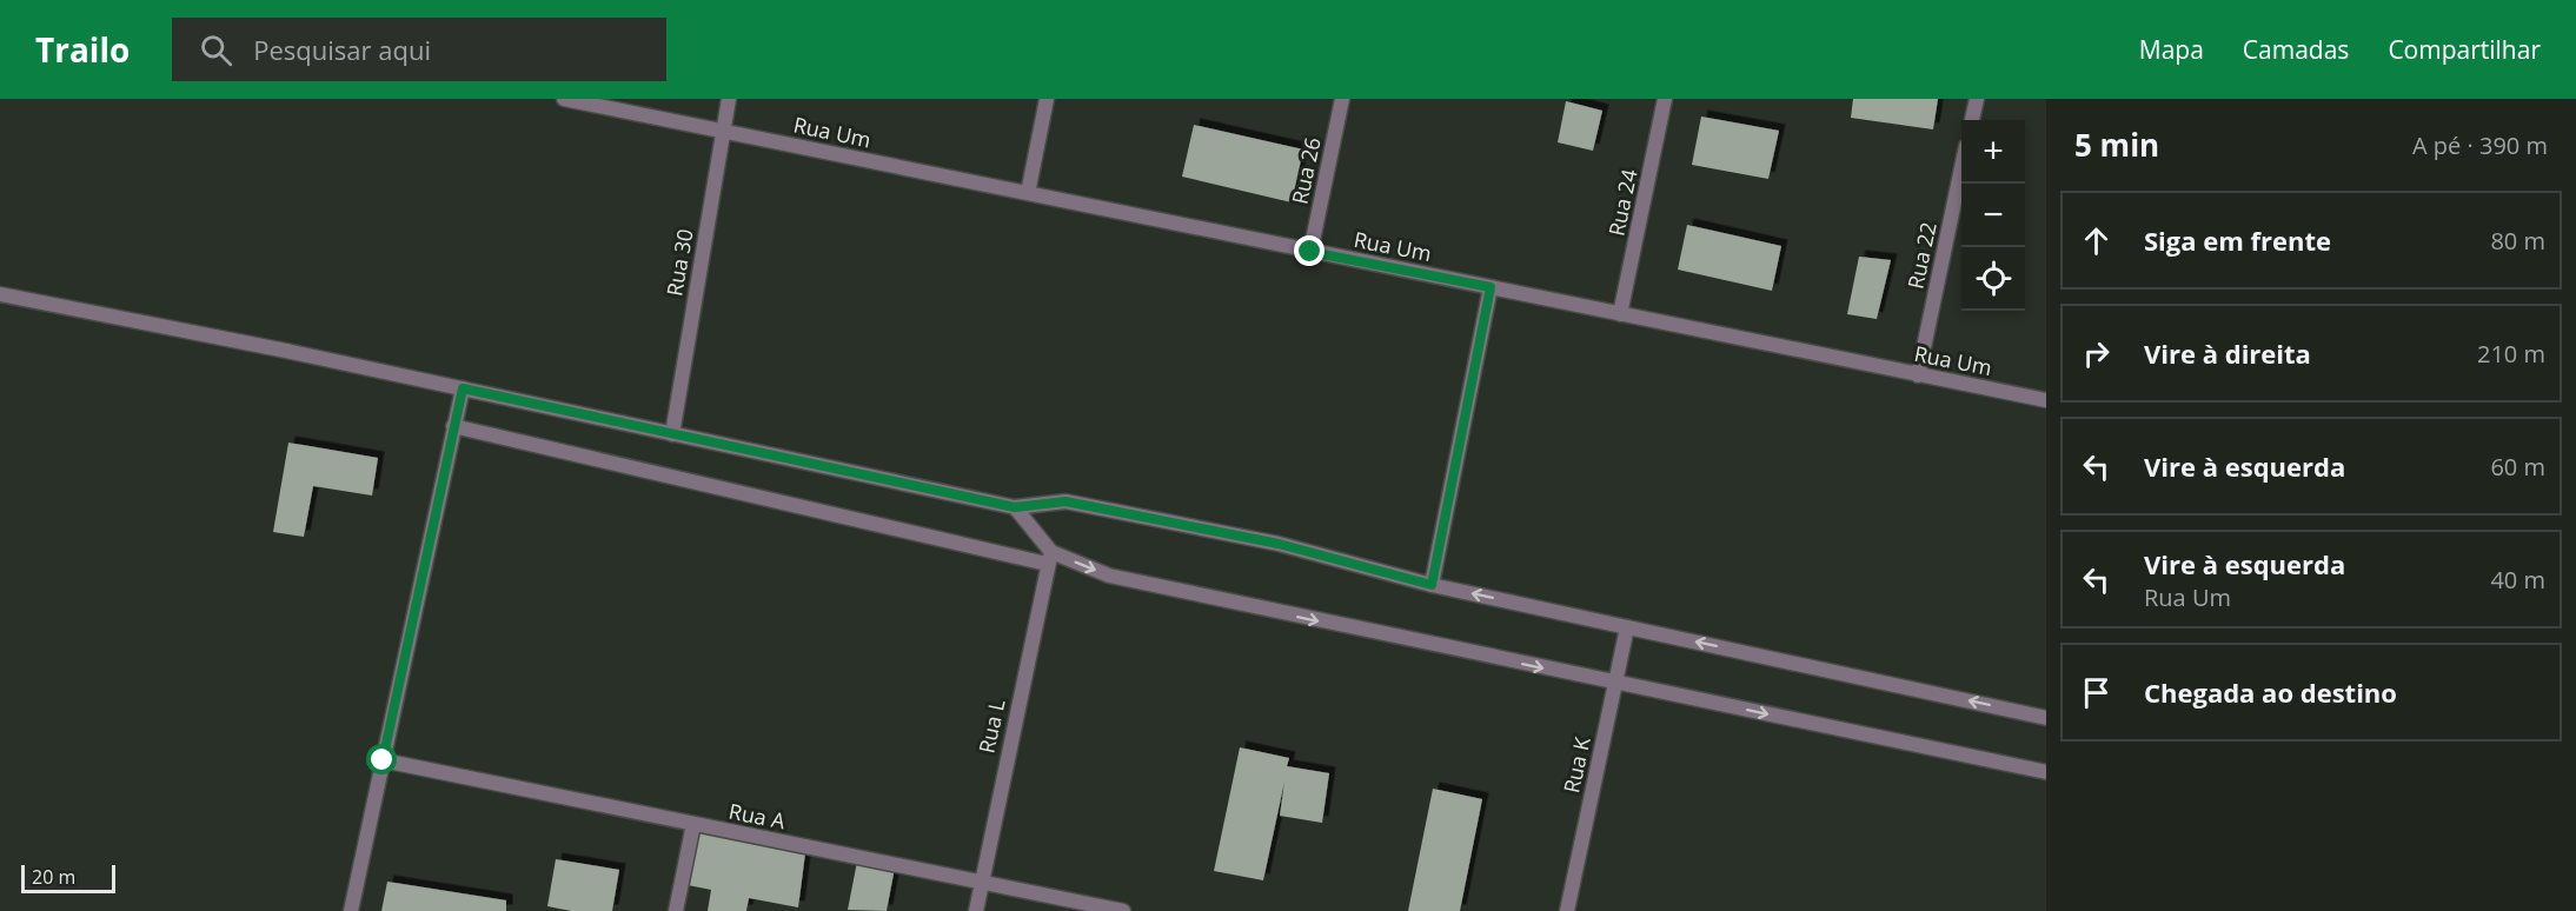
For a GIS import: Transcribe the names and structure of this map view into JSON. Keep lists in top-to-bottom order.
{
  "streets": {
    "street": [
      "Rua Um",
      "Rua 26",
      "Rua 24",
      "Rua 22",
      "Rua 30",
      "Rua L",
      "Rua K",
      "Rua A"
    ]
  },
  "crossings": [
    ["Rua Um", "Rua 26"],
    ["Rua Um", "Rua 24"],
    ["Rua Um", "Rua 22"],
    ["Rua Um", "Rua 30"],
    ["Rua L", "Rua A"]
  ],
  "scale_bar": "20 m",
  "page": {
    "header": "Trailo",
    "search": "Pesquisar aqui",
    "nav": ["Mapa", "Camadas", "Compartilhar"],
    "heading": ["5 min", "A pé · 390 m"],
    "map_buttons": ["+", "−"],
    "list": [
      ["Siga em frente", "80 m"],
      ["Vire à direita", "210 m"],
      ["Vire à esquerda", "60 m"],
      ["Vire à esquerda", "Rua Um", "40 m"],
      "Chegada ao destino"
    ],
    "scale": "20 m"
  }
}
